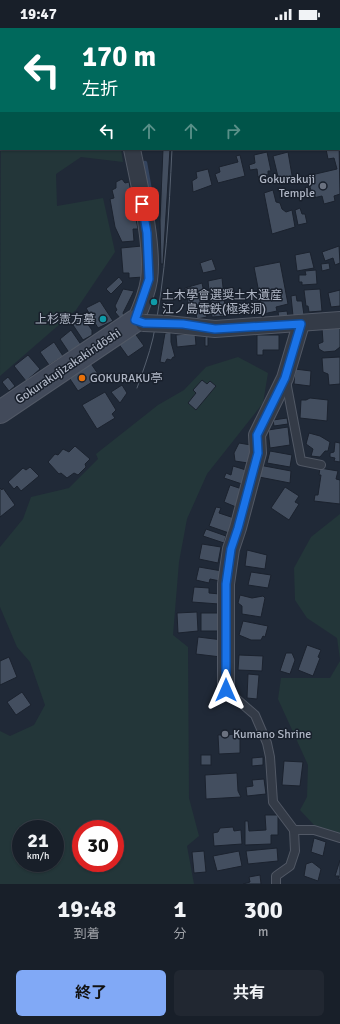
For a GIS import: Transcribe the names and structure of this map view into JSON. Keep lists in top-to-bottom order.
{
  "streets": {
    "street": ["Gokurakujizakakiridōshi"]
  },
  "places": [
    "Gokurakuji Temple",
    "土木學會選奨土木遺産 江ノ島電鉄(極楽洞)",
    "上杉憲方墓",
    "GOKURAKU亭",
    "Kumano Shrine"
  ],
  "page": {
    "status": "19:47",
    "turn": ["170 m", "左折"],
    "speed": "21 km/h",
    "limit": "30",
    "eta": [
      "19:48",
      "到着",
      "1",
      "分",
      "300",
      "m"
    ],
    "buttons": ["終了", "共有"]
  }
}
